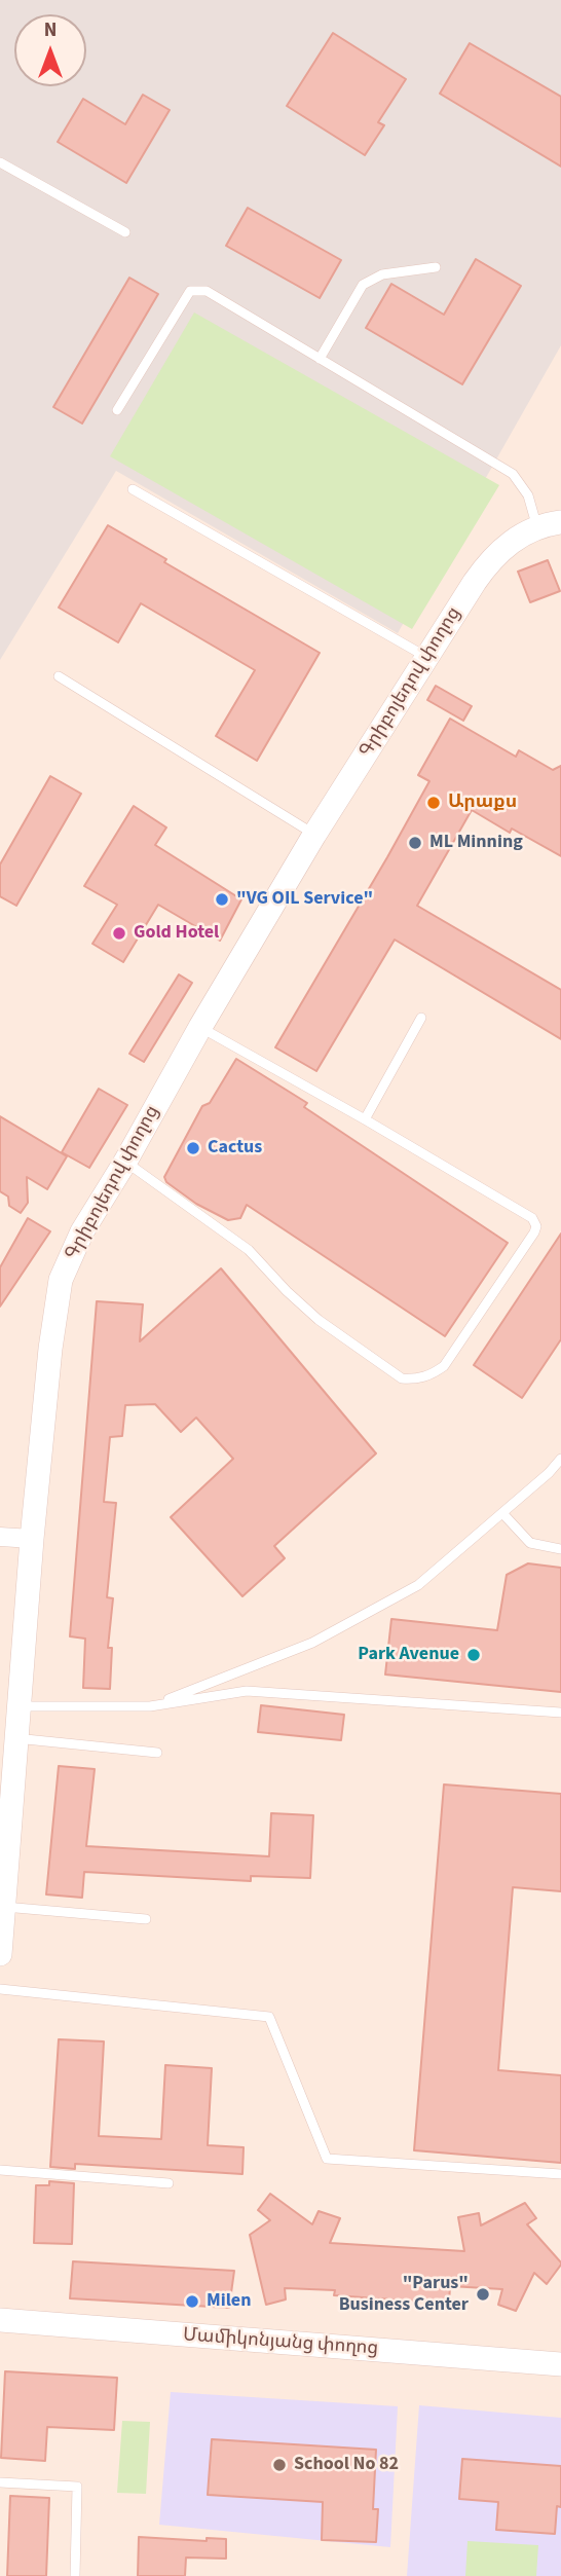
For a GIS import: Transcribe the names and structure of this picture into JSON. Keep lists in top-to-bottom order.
{
  "streets": {
    "street": ["Գրիբոյեդով փողոց", "Մամիկոնյանց փողոց"]
  },
  "places": [
    "Արաքս",
    "ML Minning",
    "\"VG OIL Service\"",
    "Gold Hotel",
    "Cactus",
    "Park Avenue",
    "\"Parus\" Business Center",
    "Milen",
    "School No 82"
  ],
  "north": "top"
}
